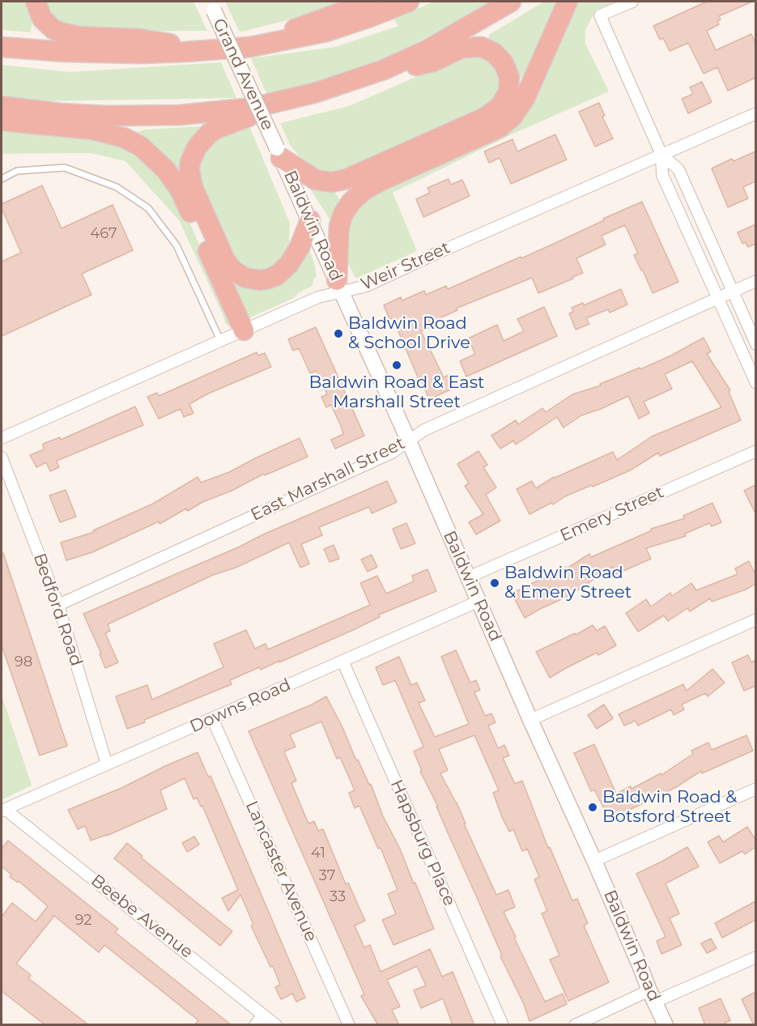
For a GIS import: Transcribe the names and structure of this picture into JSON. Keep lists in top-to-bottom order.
{
  "streets": {
    "main road": ["Grand Avenue", "Baldwin Road"],
    "street": [
      "Weir Street",
      "East Marshall Street",
      "Emery Street",
      "Bedford Road",
      "Downs Road",
      "Hapsburg Place",
      "Lancaster Avenue",
      "Beebe Avenue"
    ]
  },
  "crossings": [
    ["Grand Avenue", "Baldwin Road"],
    ["Baldwin Road", "Weir Street"],
    ["Baldwin Road", "East Marshall Street"],
    ["Baldwin Road", "Emery Street"],
    ["Baldwin Road", "Downs Road"],
    ["East Marshall Street", "Bedford Road"],
    ["Bedford Road", "Downs Road"],
    ["Downs Road", "Hapsburg Place"],
    ["Downs Road", "Lancaster Avenue"],
    ["Downs Road", "Beebe Avenue"]
  ],
  "places": [
    "Baldwin Road & School Drive",
    "Baldwin Road & East Marshall Street",
    "Baldwin Road & Emery Street",
    "Baldwin Road & Botsford Street"
  ],
  "house_numbers": [
    "467",
    "98",
    "41",
    "37",
    "33",
    "92"
  ]
}
